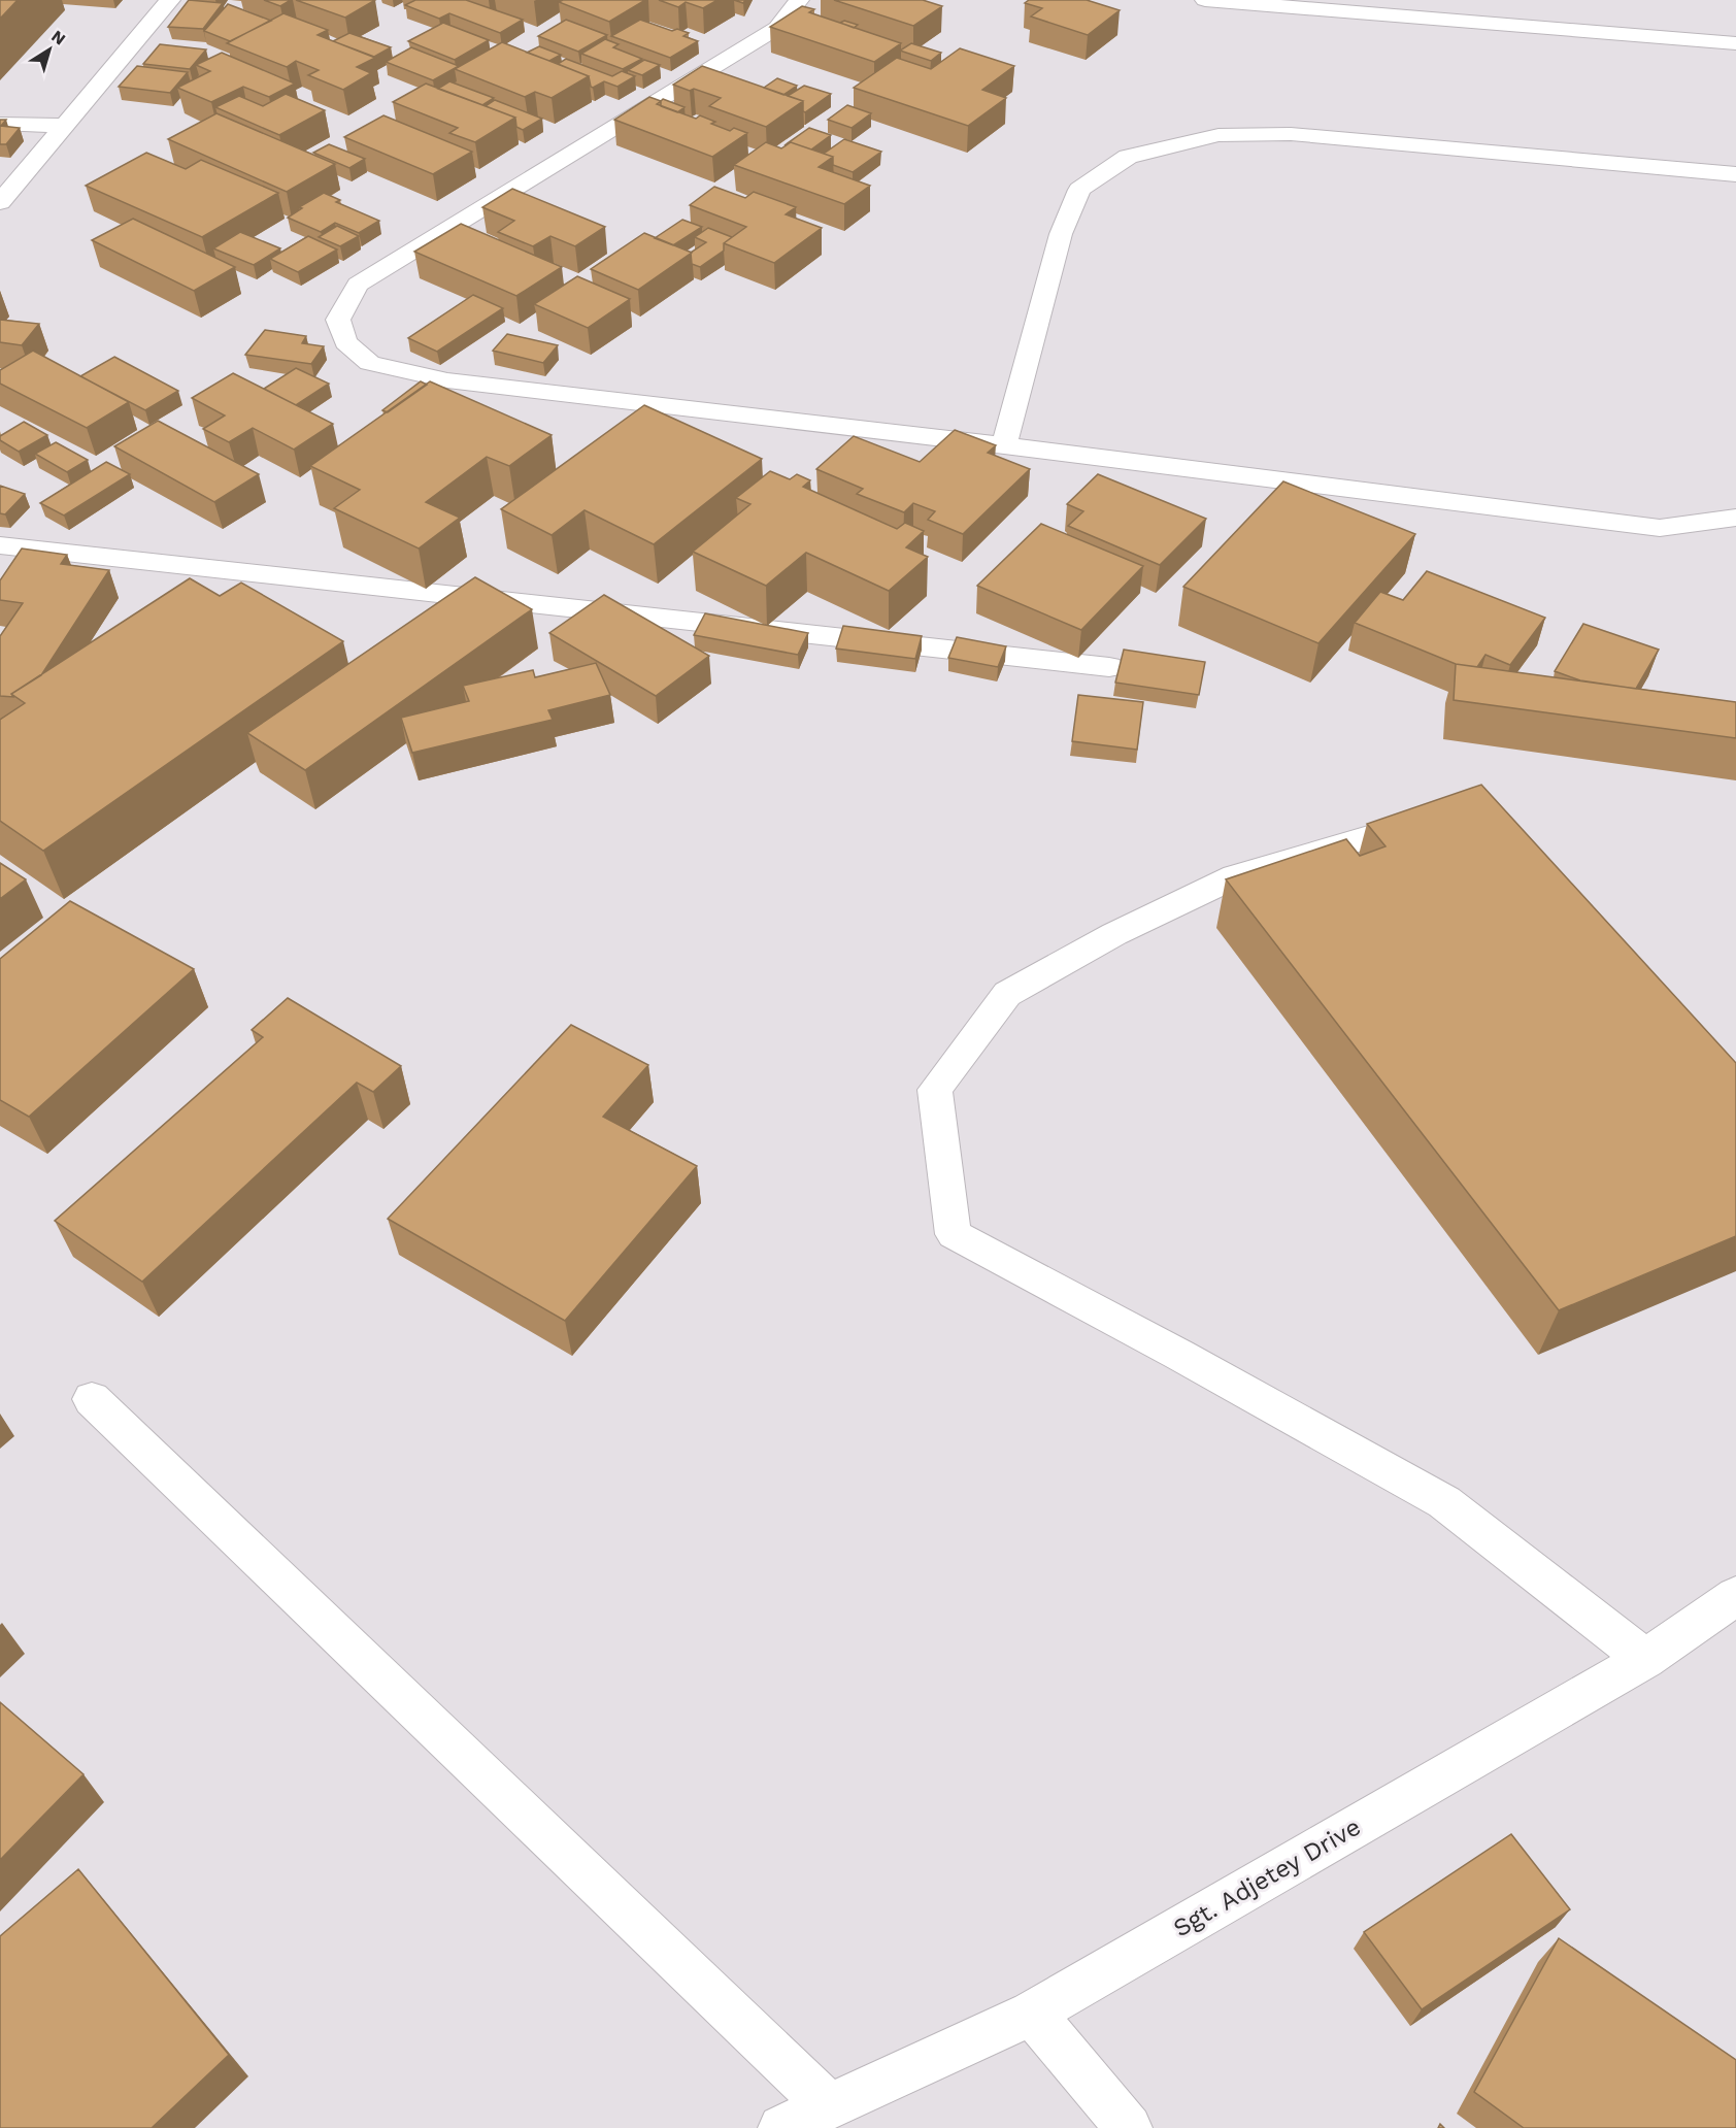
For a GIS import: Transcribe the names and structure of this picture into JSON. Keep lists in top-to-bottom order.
{
  "streets": {
    "street": ["Sgt. Adjetey Drive"]
  },
  "north": "top right"
}
